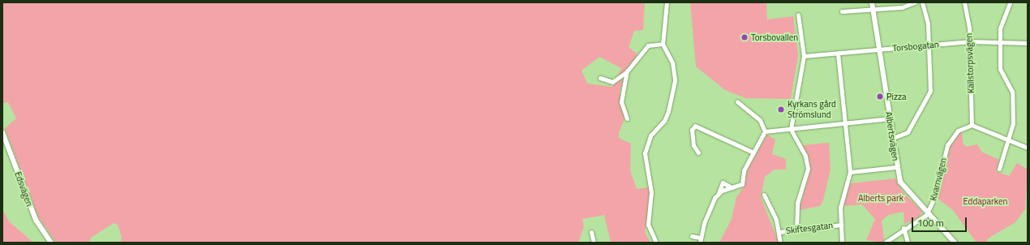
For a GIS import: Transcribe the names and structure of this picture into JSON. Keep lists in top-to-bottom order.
{
  "streets": {
    "street": [
      "Torsbogatan",
      "Källstorpsvägen",
      "Albertsvägen",
      "Kvarnvägen",
      "Edsvägen",
      "Skiftesgatan"
    ]
  },
  "crossings": [
    ["Torsbogatan", "Källstorpsvägen"],
    ["Torsbogatan", "Albertsvägen"],
    ["Källstorpsvägen", "Kvarnvägen"],
    ["Albertsvägen", "Kvarnvägen"]
  ],
  "parks": ["Alberts park", "Eddaparken"],
  "places": ["Torsbovallen", "Pizza", "Kyrkans gård Strömslund"],
  "scale_bar": "100 m"
}
